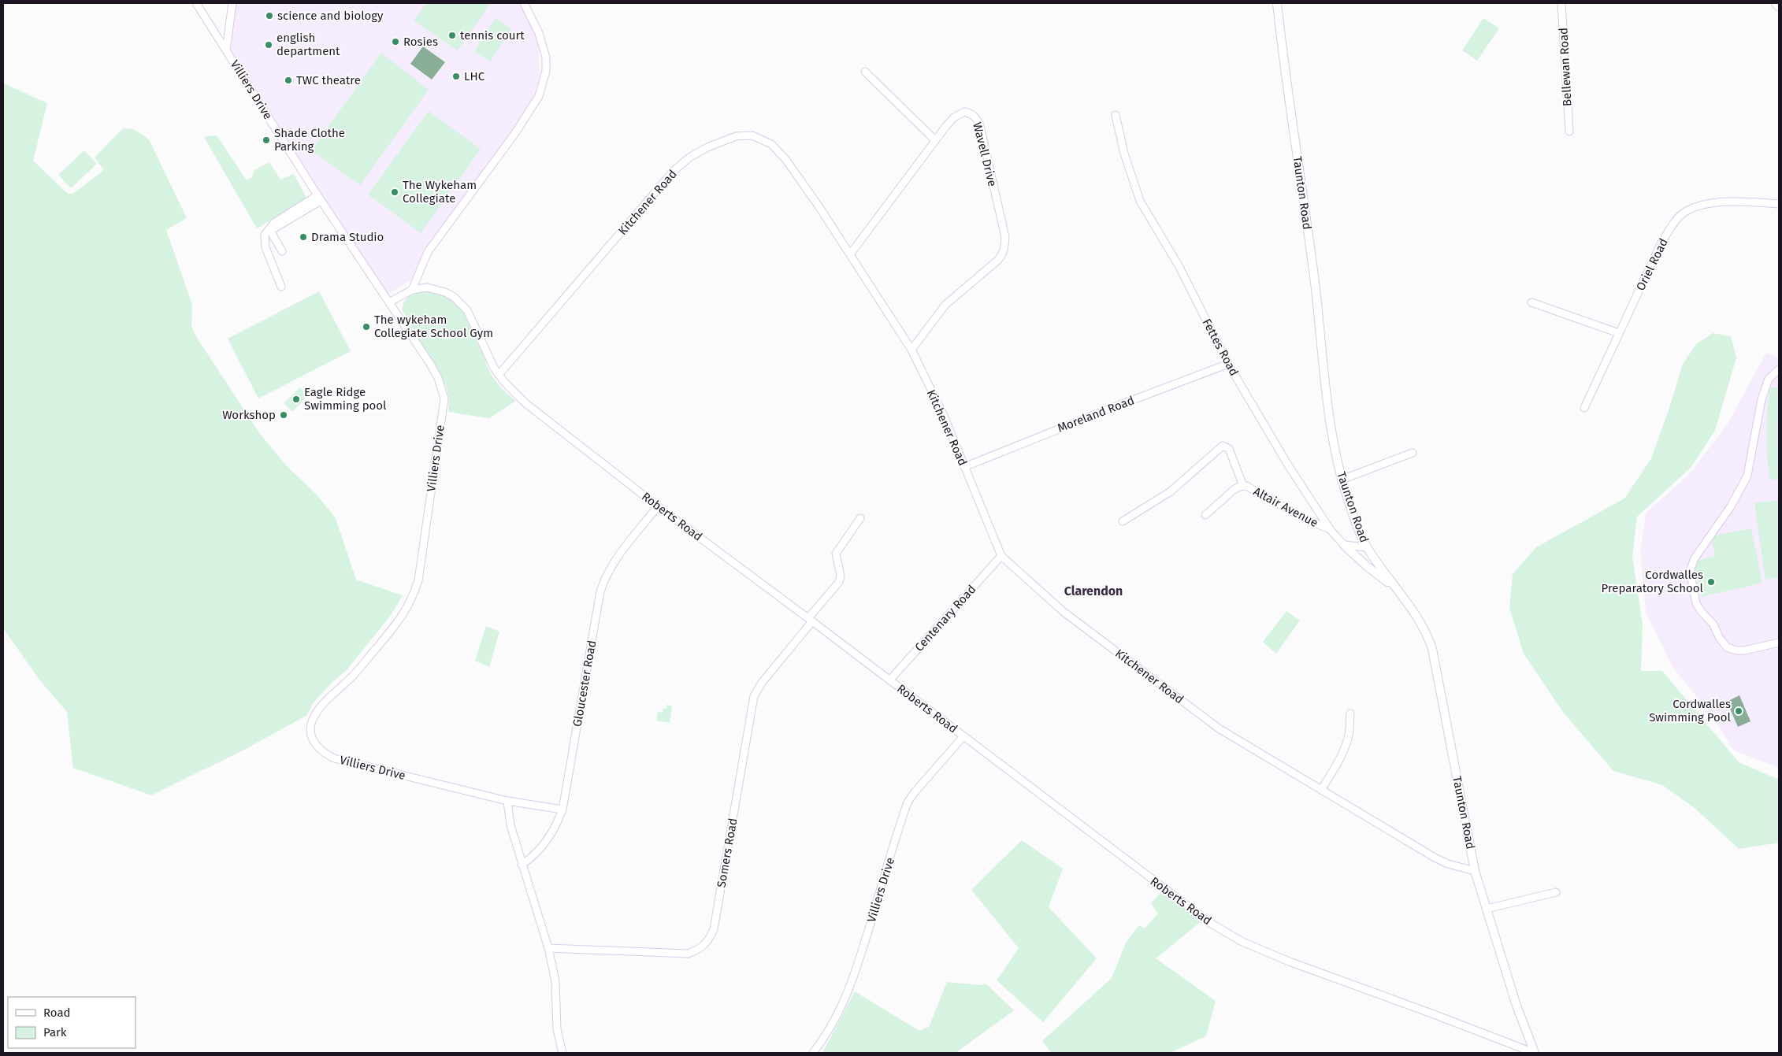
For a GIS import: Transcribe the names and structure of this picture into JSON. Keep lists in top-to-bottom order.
{
  "streets": {
    "street": [
      "Bellewan Road",
      "Villiers Drive",
      "Wavell Drive",
      "Taunton Road",
      "Kitchener Road",
      "Oriel Road",
      "Fettes Road",
      "Moreland Road",
      "Altair Avenue",
      "Roberts Road",
      "Centenary Road",
      "Gloucester Road",
      "Somers Road"
    ]
  },
  "crossings": [
    ["Villiers Drive", "Roberts Road"],
    ["Villiers Drive", "Gloucester Road"],
    ["Wavell Drive", "Kitchener Road"],
    ["Taunton Road", "Kitchener Road"],
    ["Taunton Road", "Roberts Road"],
    ["Kitchener Road", "Moreland Road"],
    ["Kitchener Road", "Roberts Road"],
    ["Kitchener Road", "Centenary Road"],
    ["Fettes Road", "Moreland Road"],
    ["Fettes Road", "Altair Avenue"],
    ["Roberts Road", "Centenary Road"],
    ["Roberts Road", "Gloucester Road"],
    ["Roberts Road", "Somers Road"]
  ],
  "districts": ["Clarendon"],
  "places": [
    "science and biology",
    "tennis court",
    "Rosies",
    "english department",
    "LHC",
    "TWC theatre",
    "Shade Clothe Parking",
    "The Wykeham Collegiate",
    "Drama Studio",
    "The wykeham Collegiate School Gym",
    "Eagle Ridge Swimming pool",
    "Workshop",
    "Cordwalles Preparatory School",
    "Cordwalles Swimming Pool"
  ],
  "legend": ["Road", "Park"]
}
